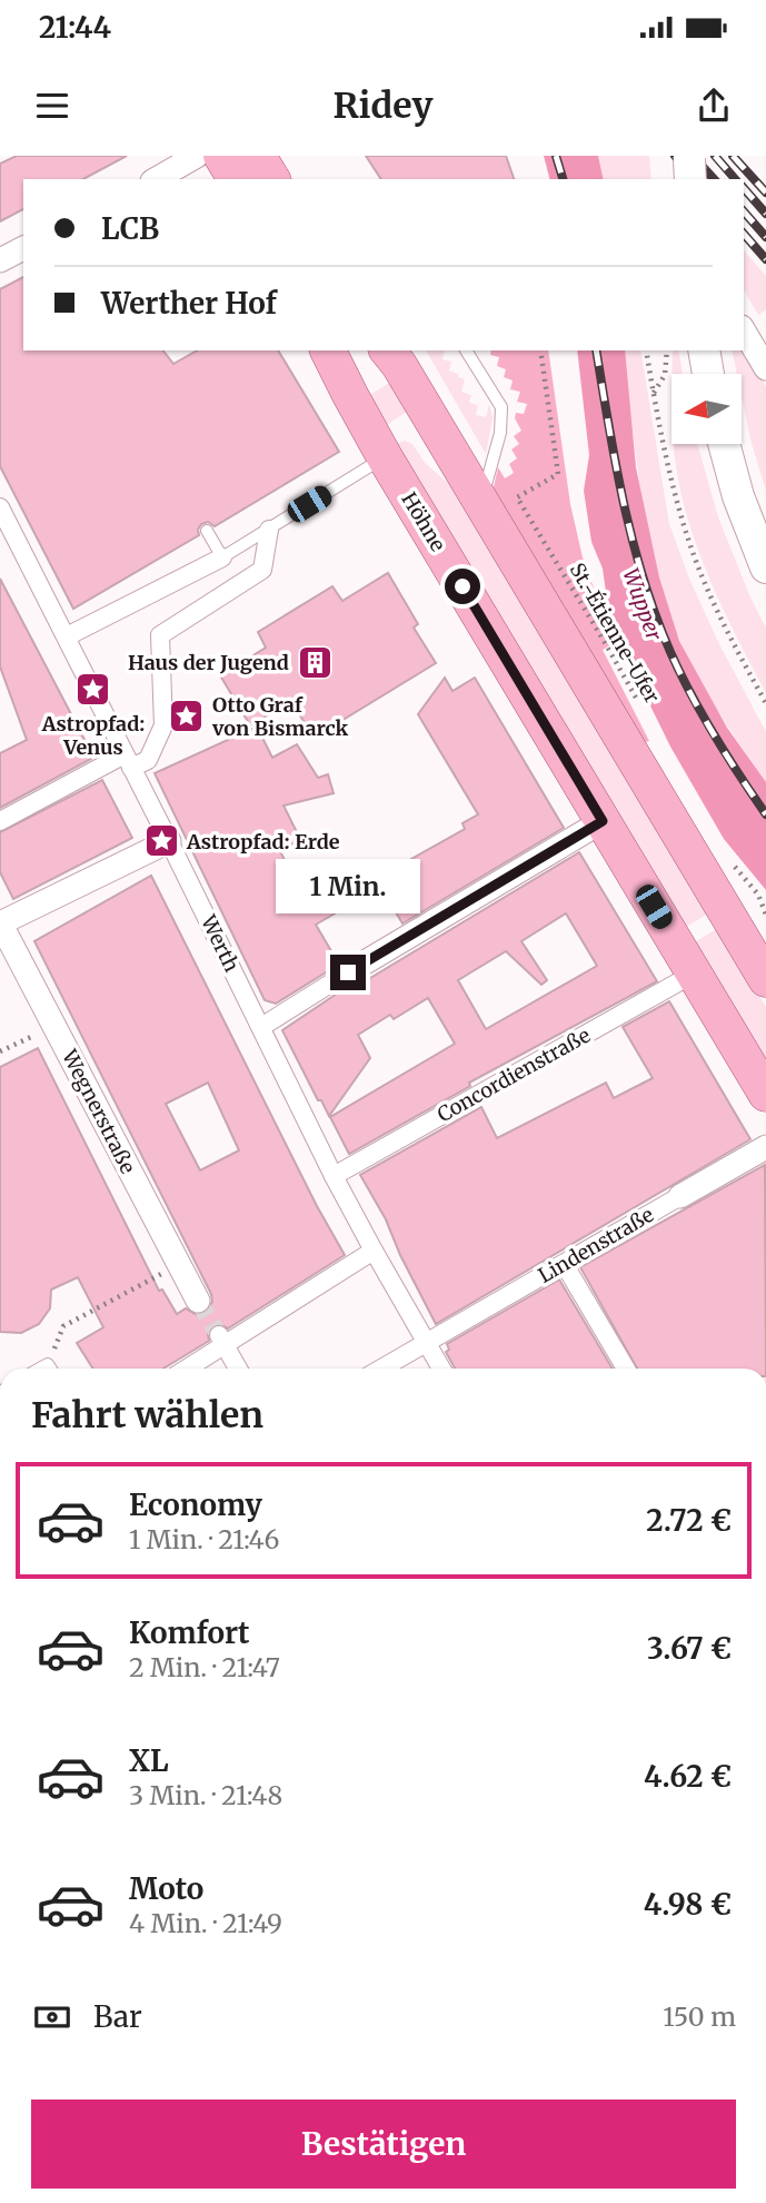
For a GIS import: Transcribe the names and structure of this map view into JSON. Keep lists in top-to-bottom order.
{
  "streets": {
    "main road": ["Höhne"],
    "street": [
      "Werth",
      "Concordienstraße",
      "Wegnerstraße",
      "Lindenstraße"
    ],
    "path": ["St.-Étienne-Ufer"]
  },
  "crossings": [
    ["Höhne", "Concordienstraße"],
    ["Werth", "Concordienstraße"],
    ["Werth", "Lindenstraße"]
  ],
  "water": ["Wupper"],
  "places": {
    "building": ["Haus der Jugend"],
    "place": ["Astropfad: Venus", "Otto Graf von Bismarck", "Astropfad: Erde"]
  },
  "north": "left",
  "page": {
    "status": "21:44",
    "header": "Ridey",
    "banner": ["LCB", "Werther Hof"],
    "bubble": "1 Min.",
    "heading": "Fahrt wählen",
    "list": [
      {
        "name": "Economy",
        "note": "1 Min. · 21:46",
        "value": "2.72 €"
      },
      {
        "name": "Komfort",
        "note": "2 Min. · 21:47",
        "value": "3.67 €"
      },
      {
        "name": "XL",
        "note": "3 Min. · 21:48",
        "value": "4.62 €"
      },
      {
        "name": "Moto",
        "note": "4 Min. · 21:49",
        "value": "4.98 €"
      }
    ],
    "pay": ["Bar", "150 m"],
    "buttons": "Bestätigen"
  }
}
